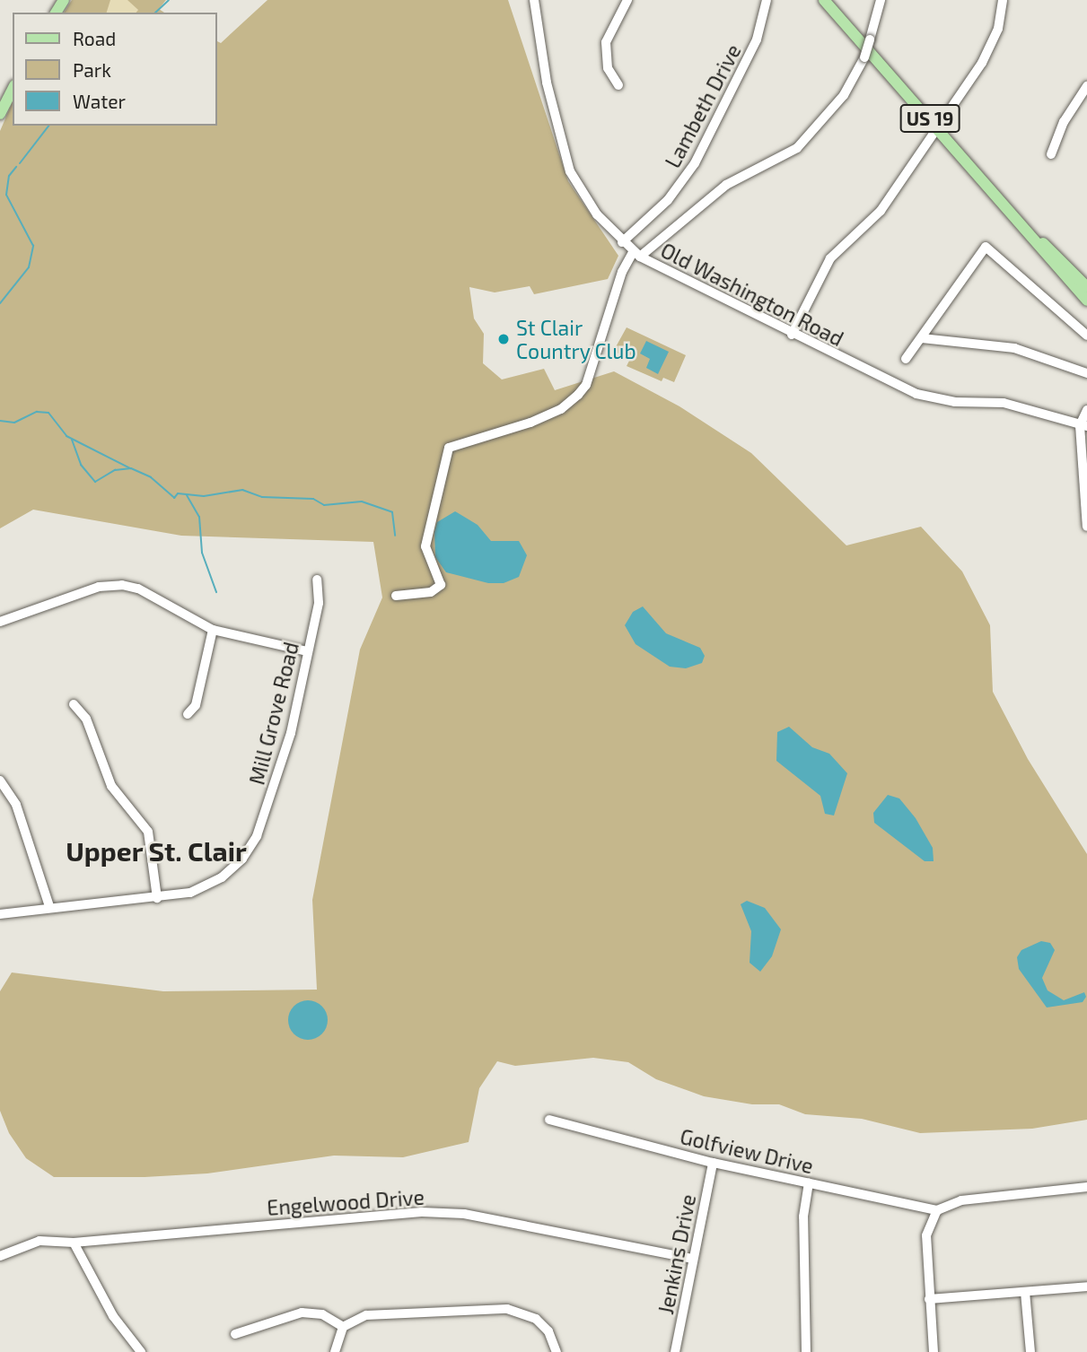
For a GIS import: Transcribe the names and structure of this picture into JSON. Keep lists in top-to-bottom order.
{
  "streets": {
    "main road": ["US 19"],
    "street": [
      "Lambeth Drive",
      "Old Washington Road",
      "Mill Grove Road",
      "Golfview Drive",
      "Engelwood Drive",
      "Jenkins Drive"
    ]
  },
  "crossings": [
    ["Lambeth Drive", "Old Washington Road"],
    ["Golfview Drive", "Jenkins Drive"],
    ["Engelwood Drive", "Jenkins Drive"]
  ],
  "districts": ["Upper St. Clair"],
  "places": ["St Clair Country Club"],
  "legend": ["Road", "Park", "Water"]
}
